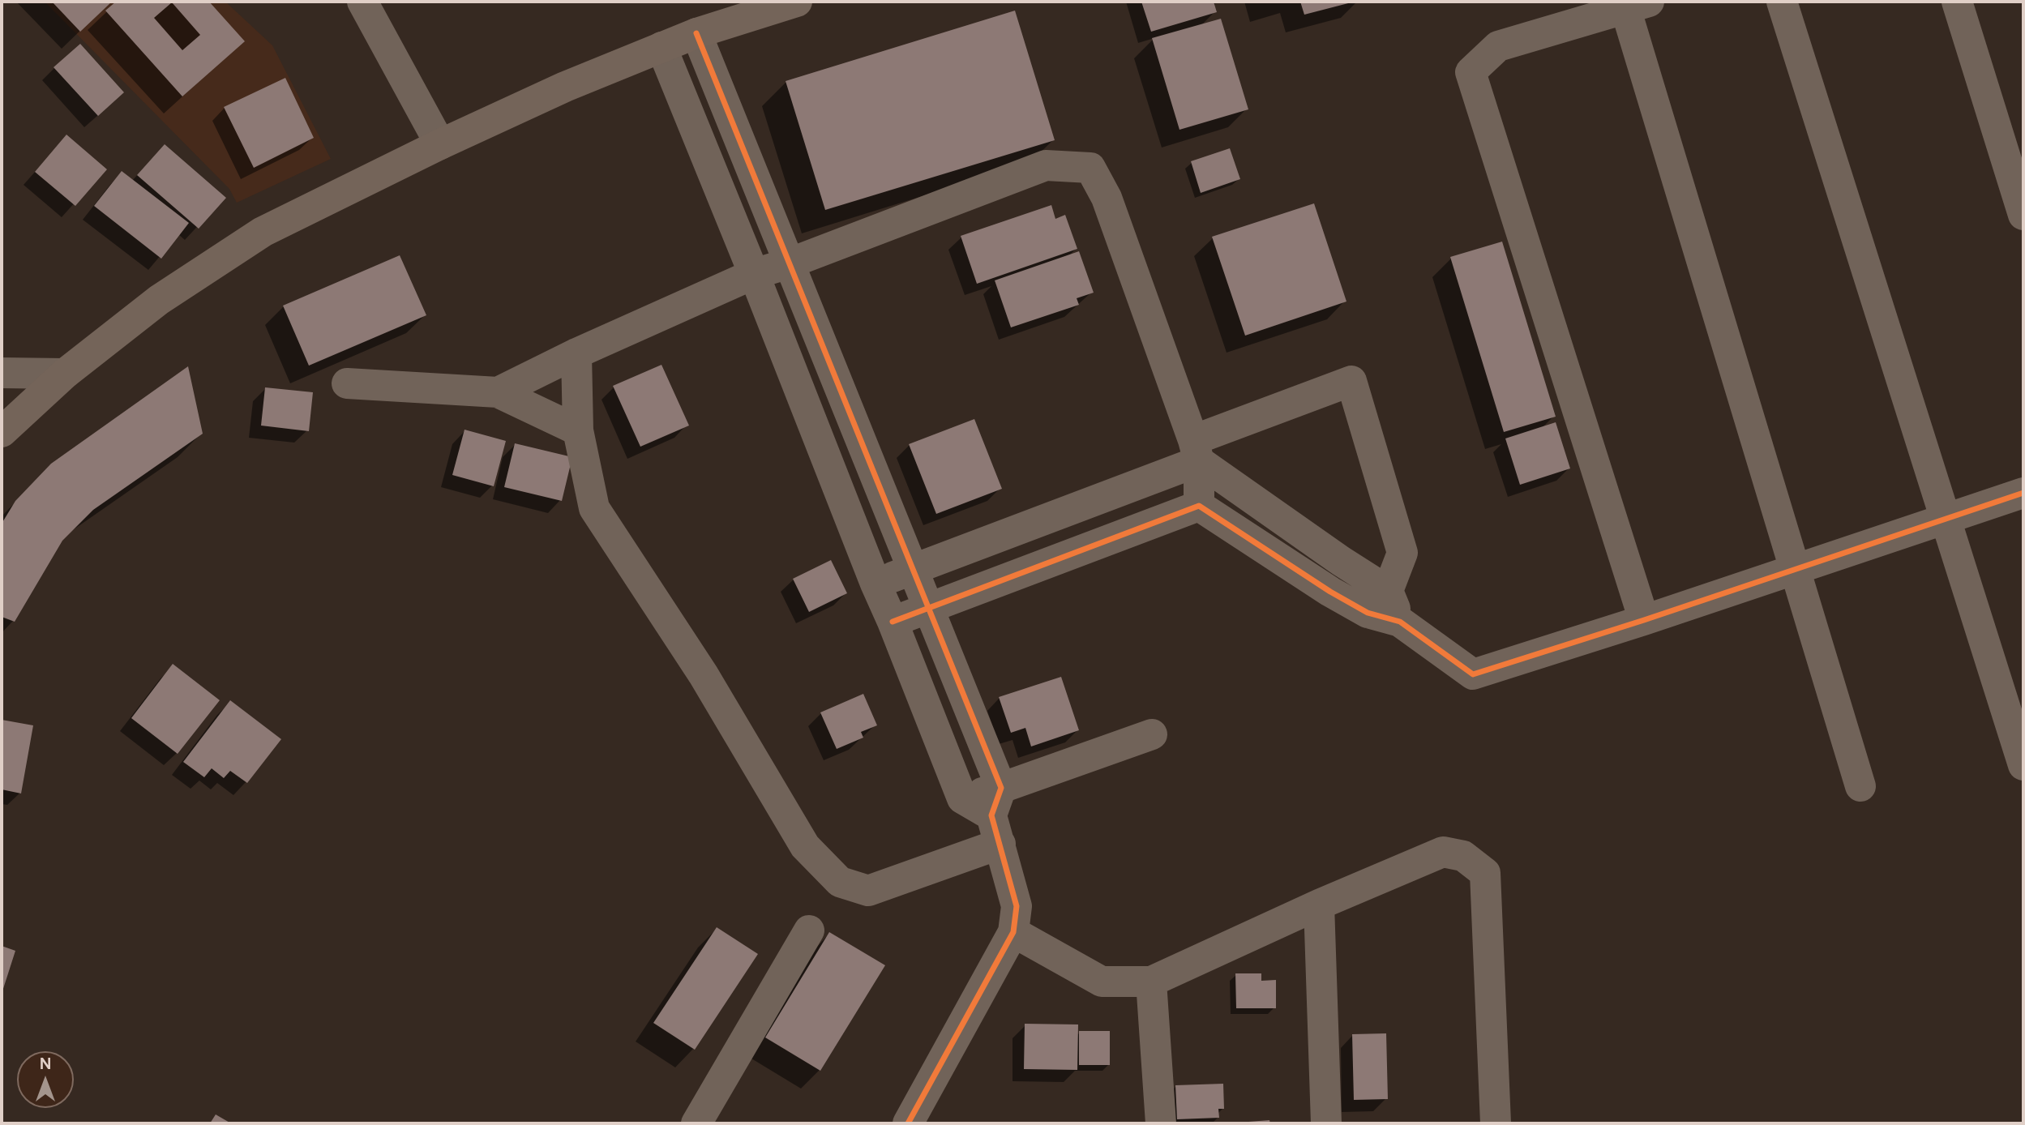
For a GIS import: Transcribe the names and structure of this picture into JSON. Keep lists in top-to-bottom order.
{
  "north": "top"
}
